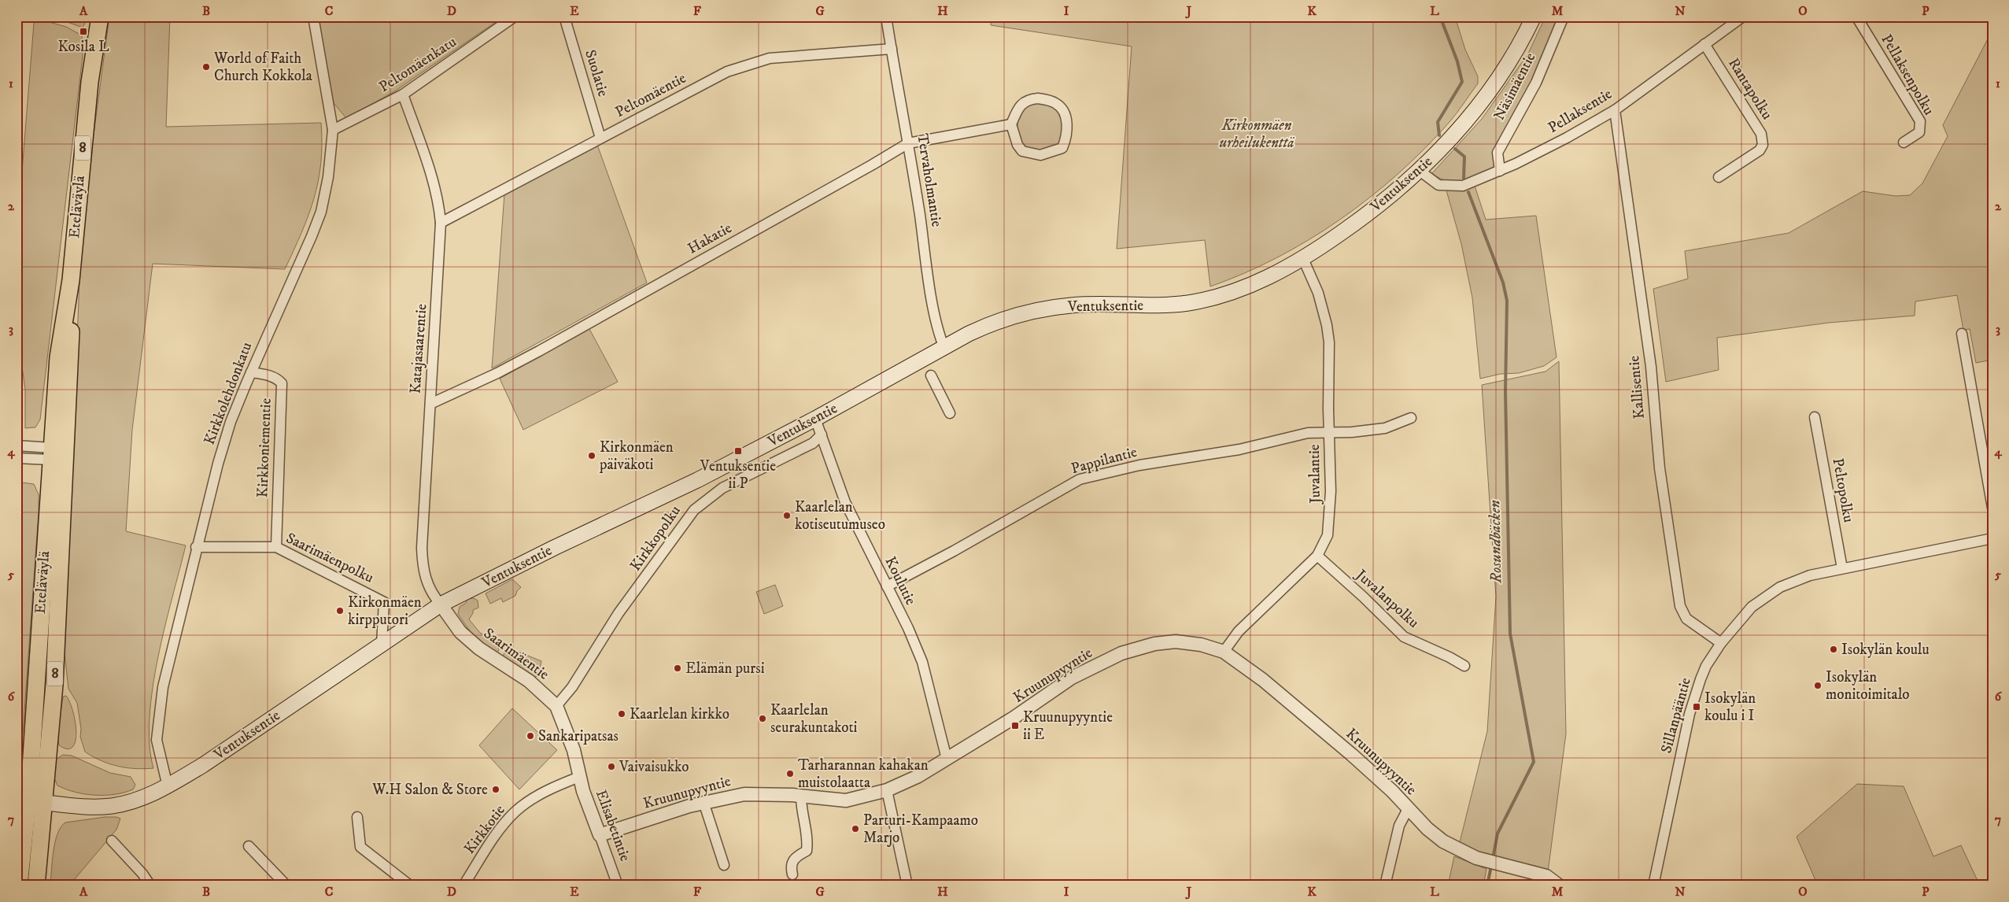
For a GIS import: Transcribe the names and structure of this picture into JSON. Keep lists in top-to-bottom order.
{
  "streets": {
    "highway": ["8", "Eteläväylä"],
    "main road": ["Ventuksentie"],
    "street": [
      "Peltomäenkatu",
      "Suolatie",
      "Pellaksenpolku",
      "Näsimäentie",
      "Rantapolku",
      "Peltomäentie",
      "Pellaksentie",
      "Tervaholmantie",
      "Hakatie",
      "Katajasaarentie",
      "Kallisentie",
      "Kirkkolehdonkatu",
      "Kirkkoniementie",
      "Pappilantie",
      "Juvalantie",
      "Peltopolku",
      "Kirkkopolku",
      "Saarimäenpolku",
      "Koulutie",
      "Juvalanpolku",
      "Saarimäentie",
      "Kruunupyyntie",
      "Sillanpääntie",
      "Elisabetintie",
      "Kirkkotie"
    ]
  },
  "crossings": [
    ["Peltomäenkatu", "Katajasaarentie"],
    ["Peltomäenkatu", "Kirkkolehdonkatu"],
    ["Suolatie", "Peltomäentie"],
    ["Näsimäentie", "Pellaksentie"],
    ["Rantapolku", "Pellaksentie"],
    ["Peltomäentie", "Tervaholmantie"],
    ["Peltomäentie", "Katajasaarentie"],
    ["Pellaksentie", "Ventuksentie"],
    ["Pellaksentie", "Kallisentie"],
    ["Tervaholmantie", "Ventuksentie"],
    ["Tervaholmantie", "Hakatie"],
    ["Ventuksentie", "Eteläväylä"],
    ["Ventuksentie", "Katajasaarentie"],
    ["Ventuksentie", "Kirkkolehdonkatu"],
    ["Ventuksentie", "Juvalantie"],
    ["Ventuksentie", "Saarimäenpolku"],
    ["Ventuksentie", "Koulutie"],
    ["Ventuksentie", "Saarimäentie"],
    ["Hakatie", "Katajasaarentie"],
    ["Katajasaarentie", "Saarimäentie"],
    ["Kallisentie", "Sillanpääntie"],
    ["Kirkkolehdonkatu", "Kirkkoniementie"],
    ["Kirkkolehdonkatu", "Saarimäenpolku"],
    ["Kirkkoniementie", "Saarimäenpolku"],
    ["Pappilantie", "Juvalantie"],
    ["Pappilantie", "Koulutie"],
    ["Juvalantie", "Juvalanpolku"],
    ["Juvalantie", "Kruunupyyntie"],
    ["Peltopolku", "Sillanpääntie"],
    ["Kirkkopolku", "Koulutie"],
    ["Kirkkopolku", "Saarimäentie"],
    ["Koulutie", "Kruunupyyntie"],
    ["Saarimäentie", "Elisabetintie"],
    ["Saarimäentie", "Kirkkotie"],
    ["Kruunupyyntie", "Elisabetintie"],
    ["Elisabetintie", "Kirkkotie"]
  ],
  "water": ["Rosundbäcken"],
  "parks": ["Kirkonmäen urheilukenttä"],
  "places": {
    "transit": [
      "Kosila L",
      "Ventuksentie ii P",
      "Isokylän koulu i I",
      "Kruunupyyntie ii E"
    ],
    "other": [
      "World of Faith Church Kokkola",
      "Kirkonmäen päiväkoti",
      "Kaarlelan kotiseutumuseo",
      "Kirkonmäen kirpputori",
      "Isokylän koulu",
      "Elämän pursi",
      "Isokylän monitoimitalo",
      "Kaarlelan kirkko",
      "Kaarlelan seurakuntakoti",
      "Sankaripatsas",
      "Vaivaisukko",
      "Tarharannan kahakan muistolaatta",
      "W.H Salon & Store",
      "Parturi-Kampaamo Marjo"
    ]
  },
  "grid": {
    "columns": [
      "A",
      "B",
      "C",
      "D",
      "E",
      "F",
      "G",
      "H",
      "I",
      "J",
      "K",
      "L",
      "M",
      "N",
      "O",
      "P"
    ],
    "rows": [
      "1",
      "2",
      "3",
      "4",
      "5",
      "6",
      "7"
    ]
  }
}
